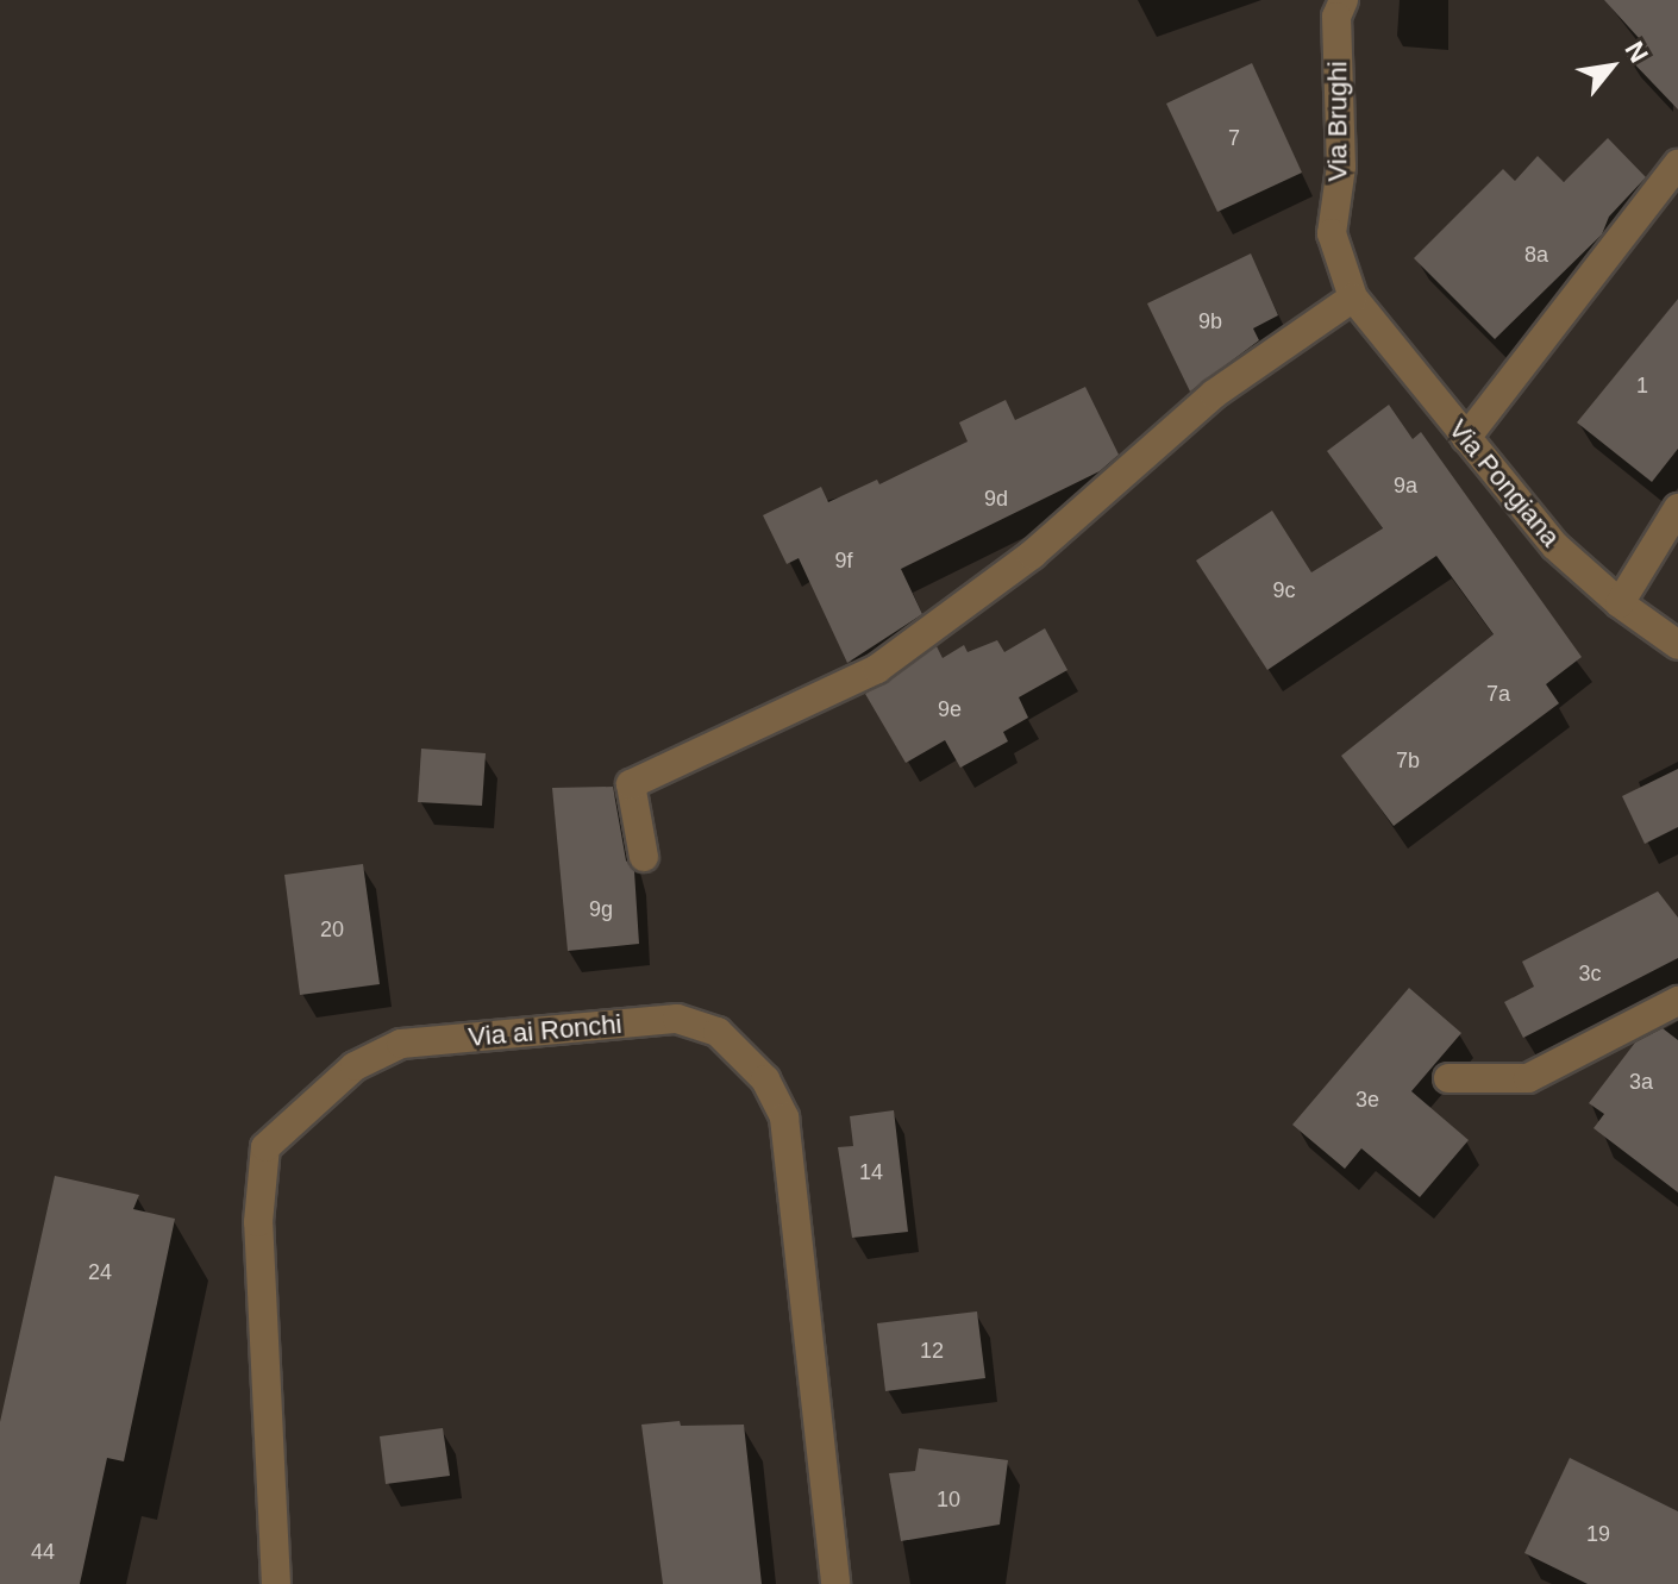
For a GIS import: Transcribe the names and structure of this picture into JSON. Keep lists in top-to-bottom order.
{
  "streets": {
    "street": ["Via Brughi", "Via Pongiana", "Via ai Ronchi"]
  },
  "crossings": [
    ["Via Brughi", "Via Pongiana"]
  ],
  "house_numbers": [
    "7",
    "8a",
    "9b",
    "1",
    "9a",
    "9d",
    "9f",
    "9c",
    "7a",
    "9e",
    "7b",
    "9g",
    "20",
    "3c",
    "3a",
    "3e",
    "14",
    "24",
    "12",
    "10",
    "19",
    "44"
  ],
  "north": "top right"
}
